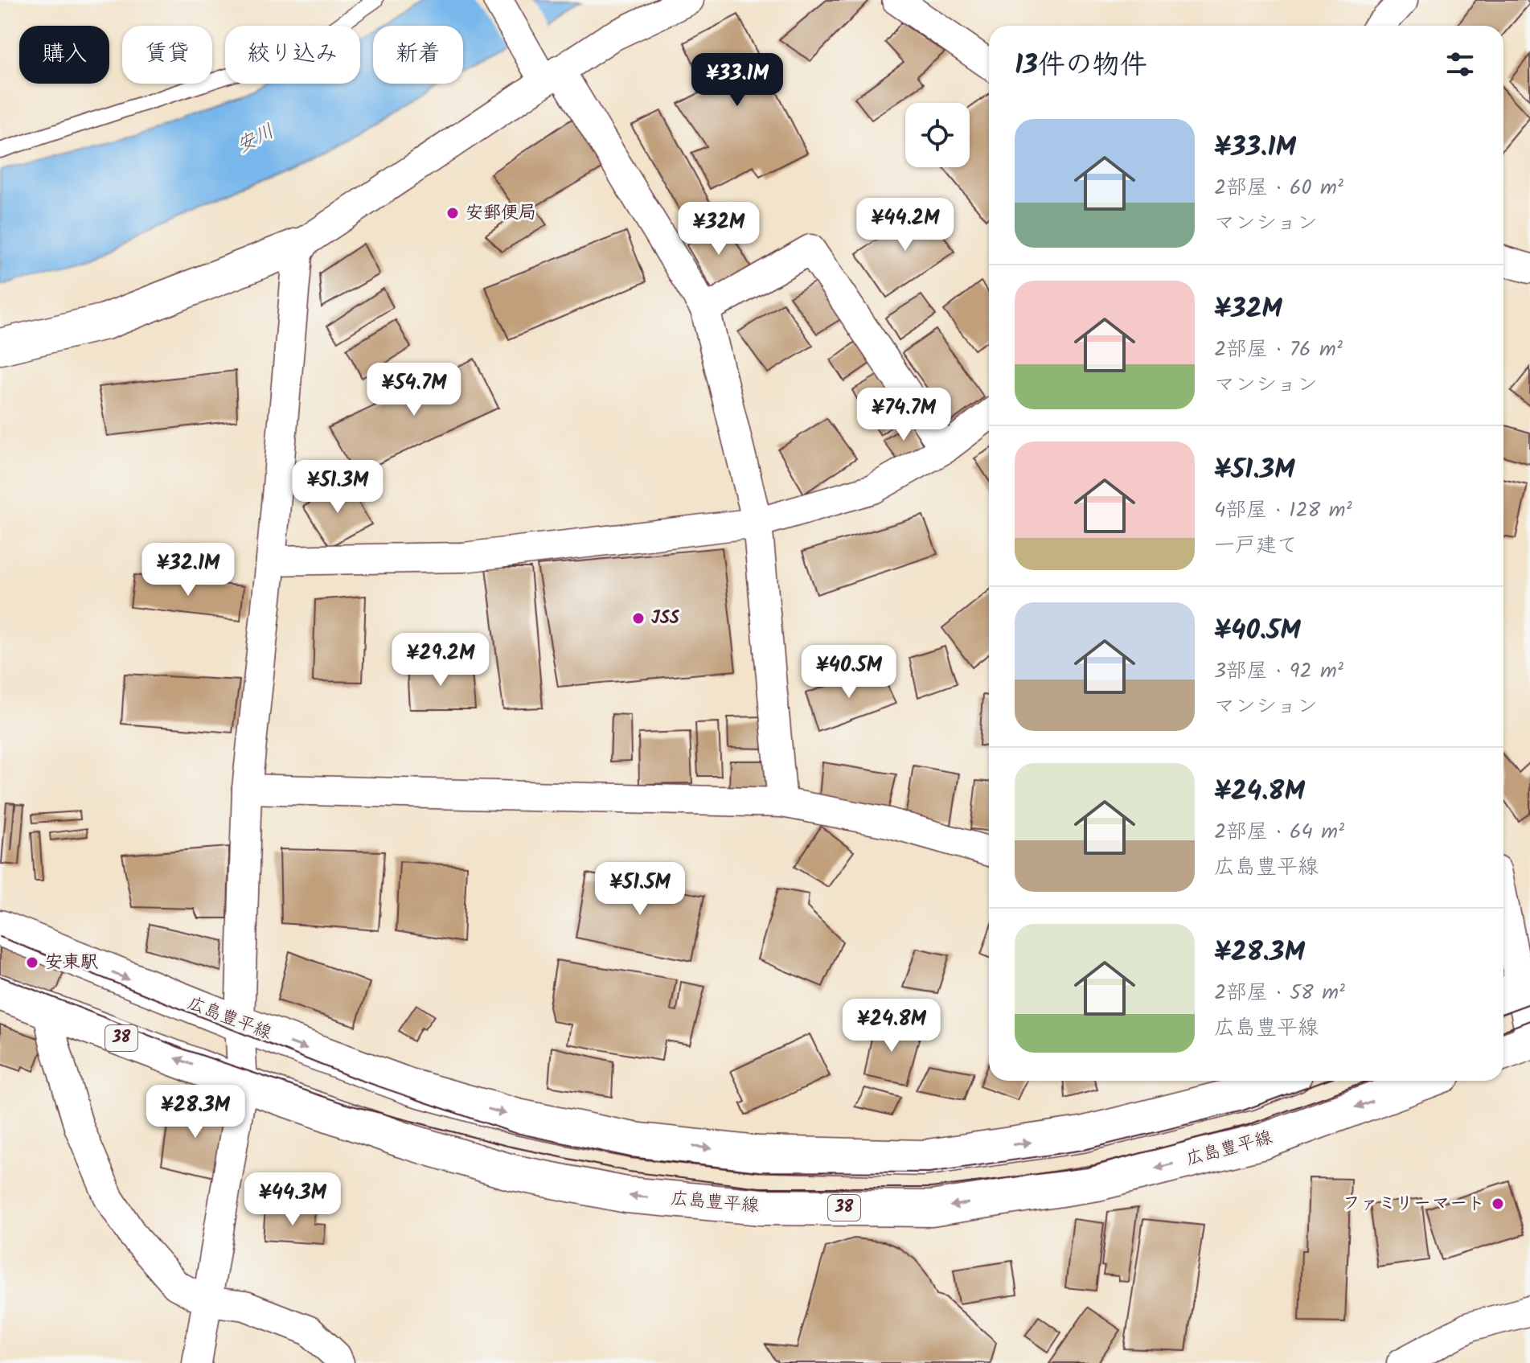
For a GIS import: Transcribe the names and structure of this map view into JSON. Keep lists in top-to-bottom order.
{
  "streets": {
    "main road": ["広島豊平線", "38"]
  },
  "water": ["安川"],
  "places": [
    "安郵便局",
    "JSS",
    "安東駅",
    "ファミリーマート"
  ],
  "page": {
    "chip": [
      "購入",
      "賃貸",
      "絞り込み",
      "新着"
    ],
    "heading": "13件の物件",
    "price": [
      "¥33.1M",
      "¥44.2M",
      "¥32M",
      "¥54.7M",
      "¥74.7M",
      "¥51.3M",
      "¥32.1M",
      "¥29.2M",
      "¥40.5M",
      "¥51.5M",
      "¥24.8M",
      "¥28.3M",
      "¥44.3M"
    ],
    "list": [
      {
        "name": "¥33.1M",
        "note": "2部屋 · 60 m² · マンション"
      },
      {
        "name": "¥32M",
        "note": "2部屋 · 76 m² · マンション"
      },
      {
        "name": "¥51.3M",
        "note": "4部屋 · 128 m² · 一戸建て"
      },
      {
        "name": "¥40.5M",
        "note": "3部屋 · 92 m² · マンション"
      },
      {
        "name": "¥24.8M",
        "note": "2部屋 · 64 m² · 広島豊平線"
      },
      {
        "name": "¥28.3M",
        "note": "2部屋 · 58 m² · 広島豊平線"
      }
    ]
  }
}
